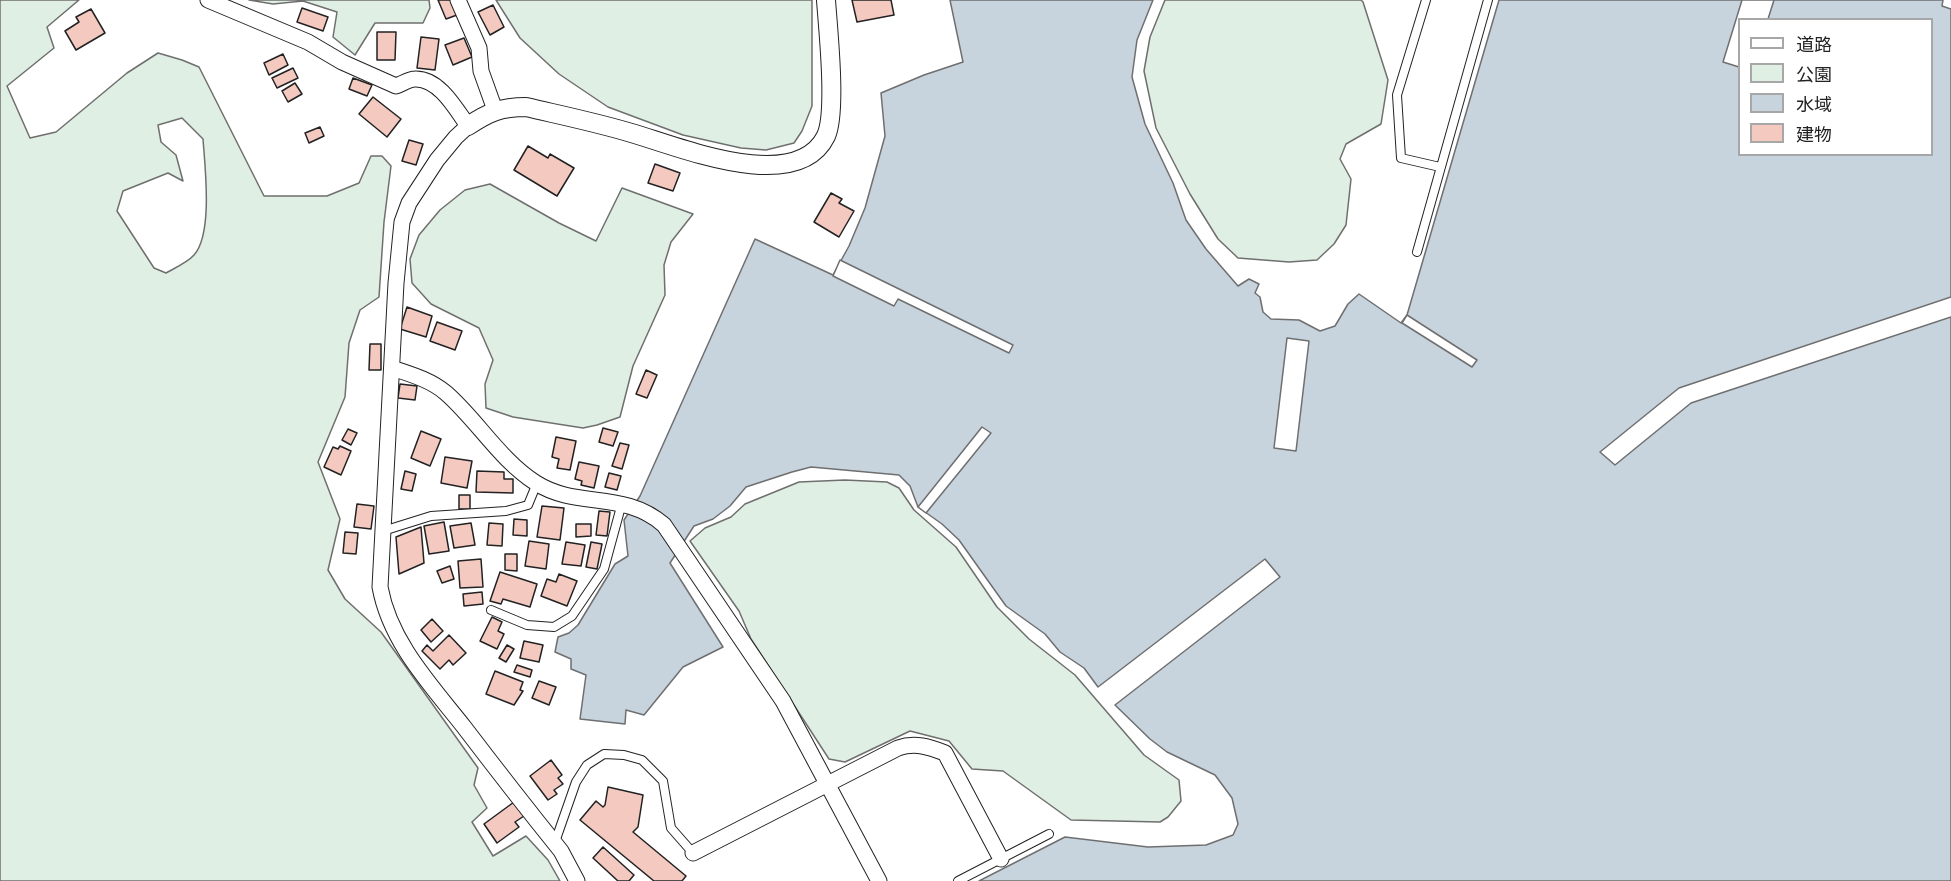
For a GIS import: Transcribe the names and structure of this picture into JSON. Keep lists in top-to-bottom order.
{
  "legend": [
    "道路",
    "公園",
    "水域",
    "建物"
  ]
}
